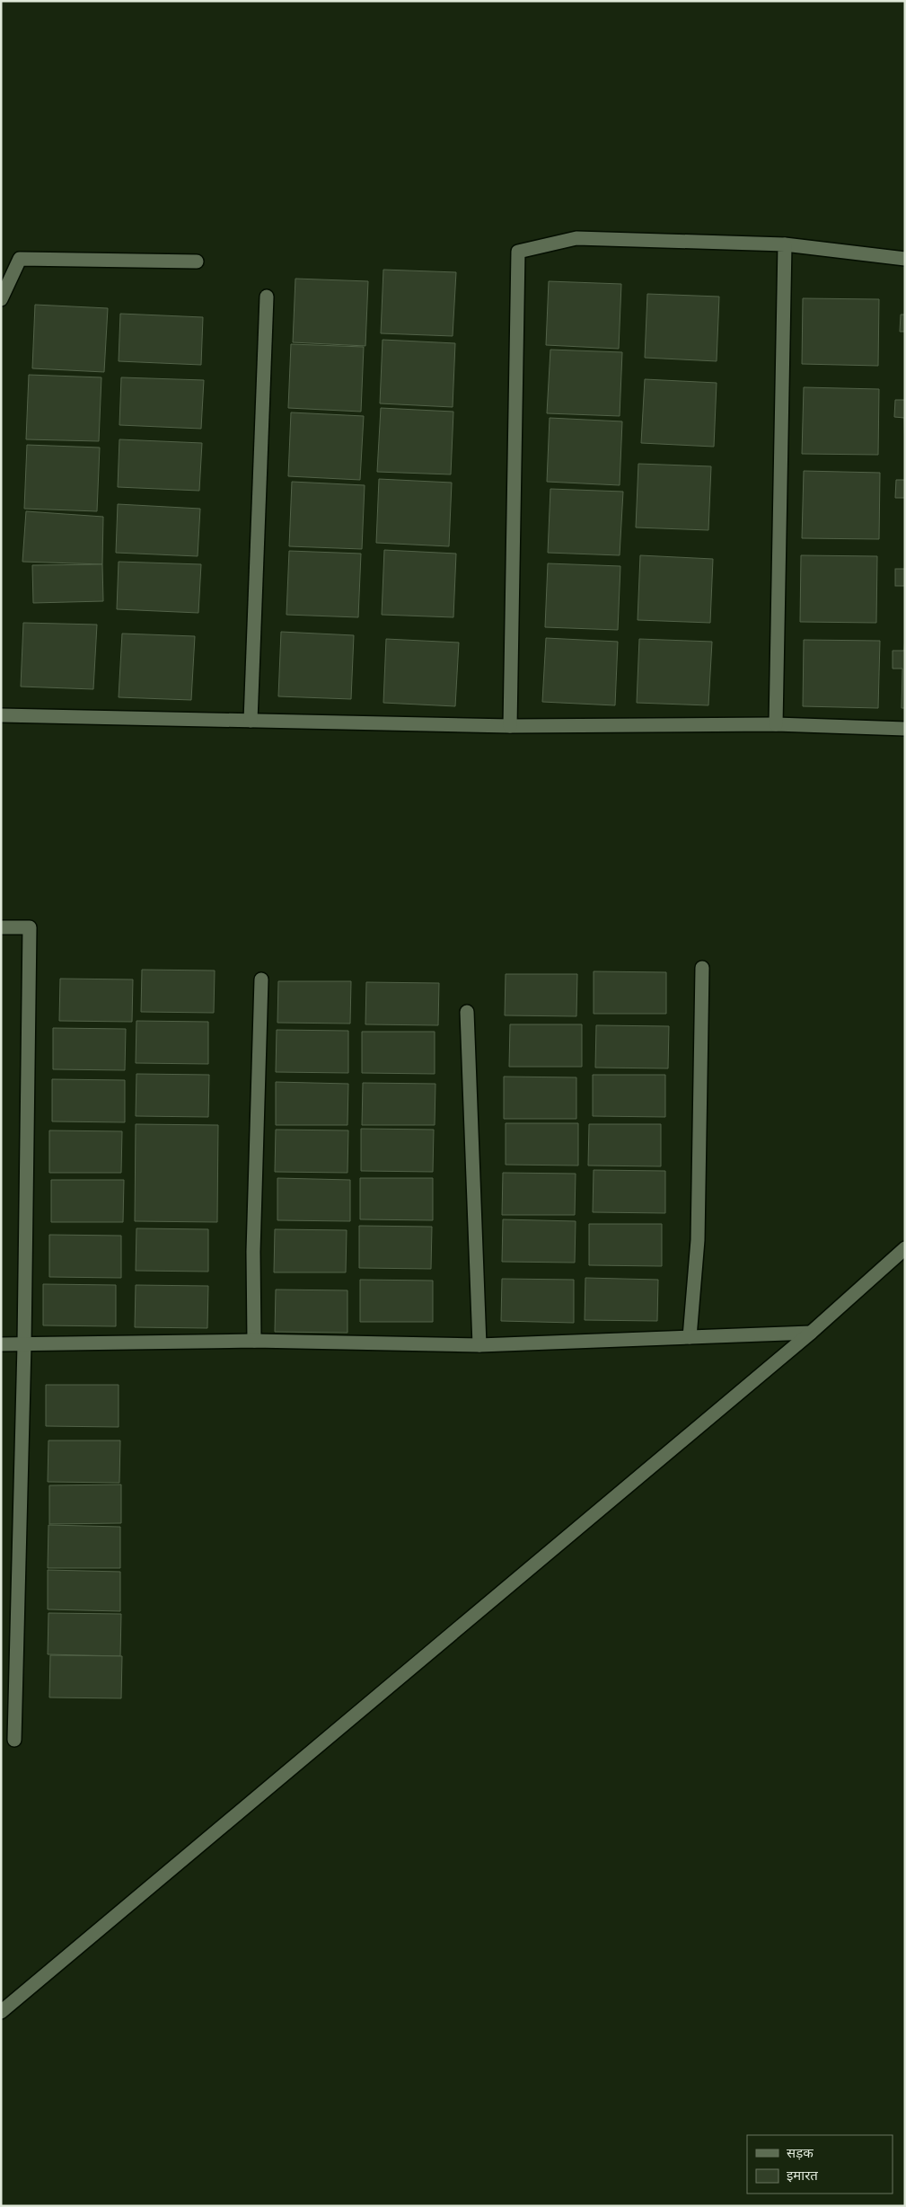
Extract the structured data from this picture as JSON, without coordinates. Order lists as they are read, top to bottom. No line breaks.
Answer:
{"legend":["सड़क","इमारत"]}
